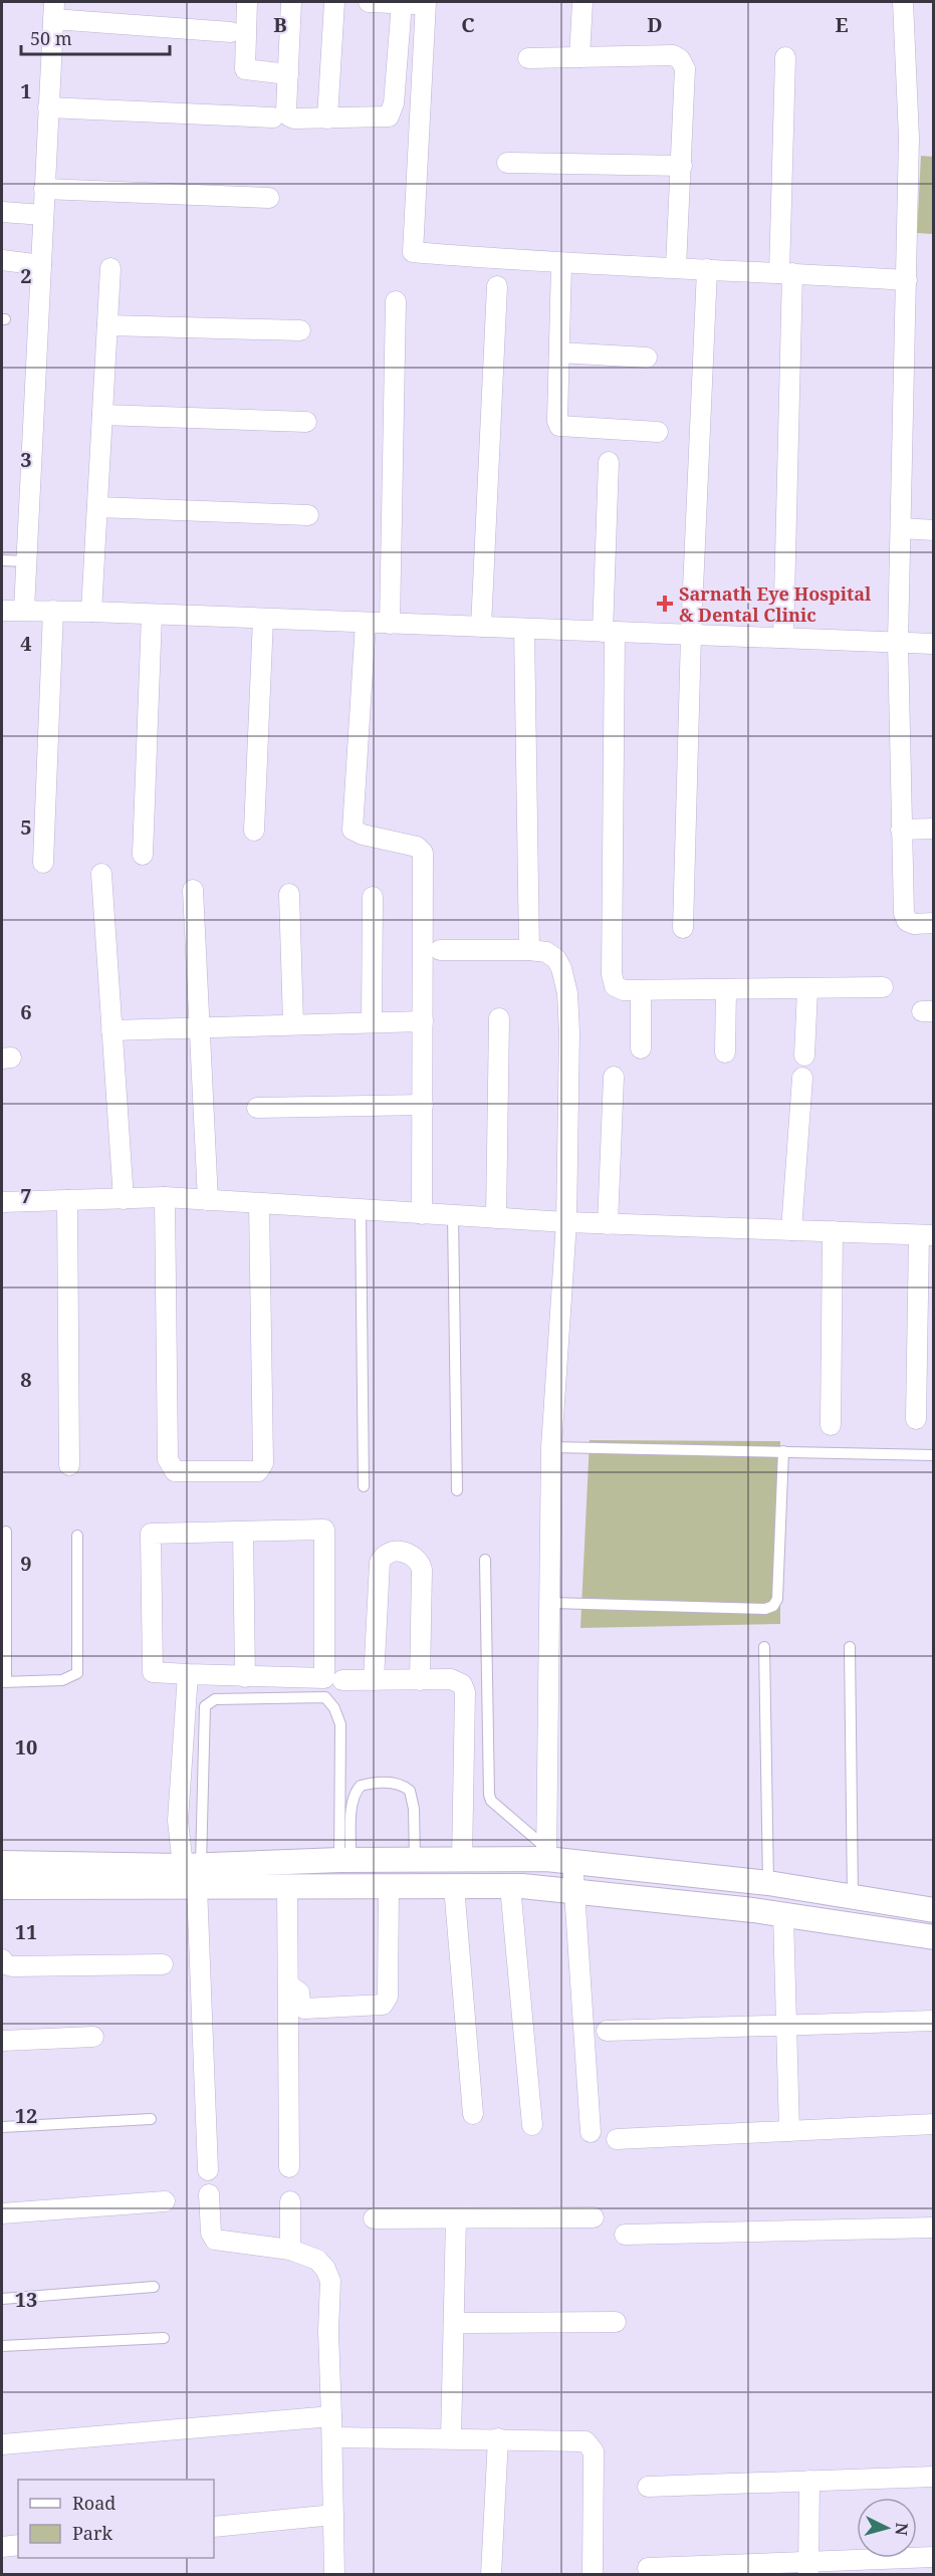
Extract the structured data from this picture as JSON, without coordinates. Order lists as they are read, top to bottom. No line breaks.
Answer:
{"places":{"health":["Sarnath Eye Hospital & Dental Clinic"]},"legend":["Road","Park"],"scale_bar":"50 m","north":"right","grid":{"columns":["B","C","D","E"],"rows":["1","2","3","4","5","6","7","8","9","10","11","12","13"]}}
